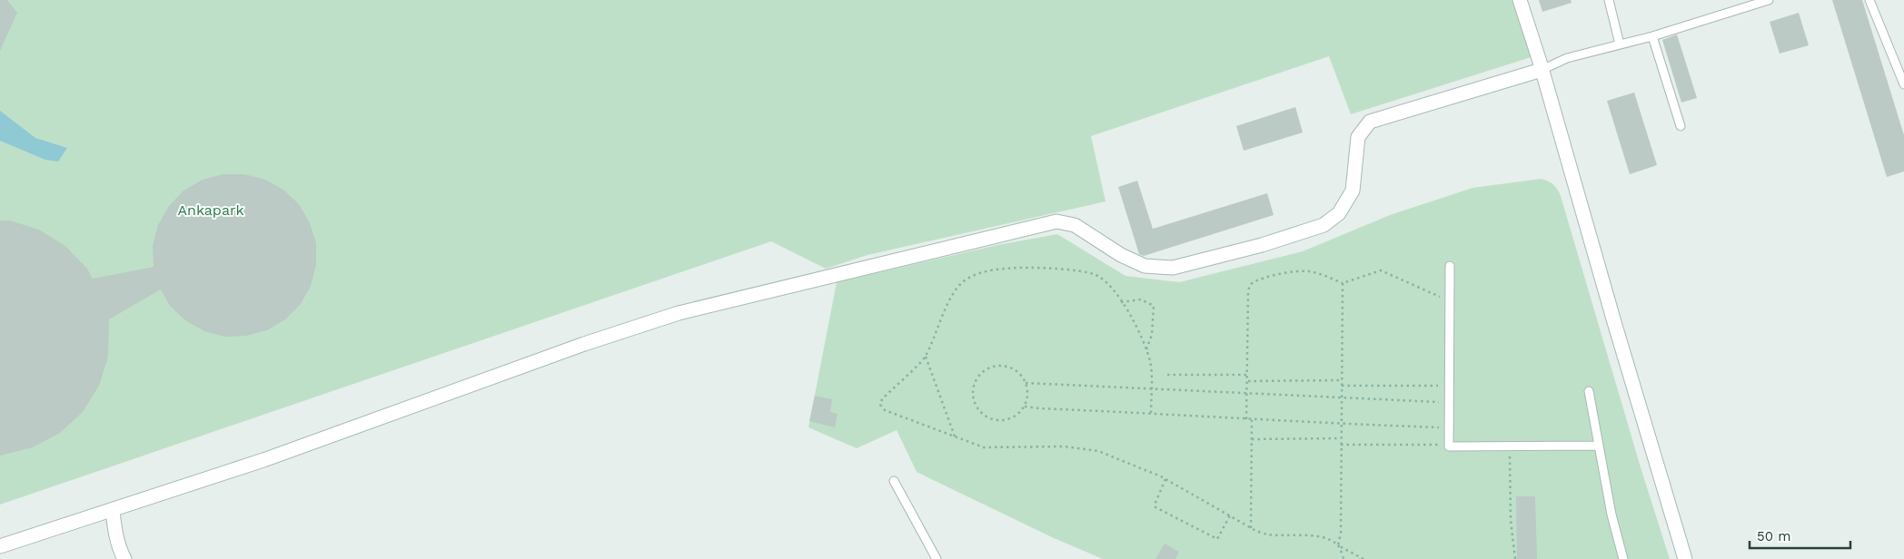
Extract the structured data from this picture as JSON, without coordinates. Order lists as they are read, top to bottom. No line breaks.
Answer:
{"parks":["Ankapark"],"scale_bar":"50 m"}
